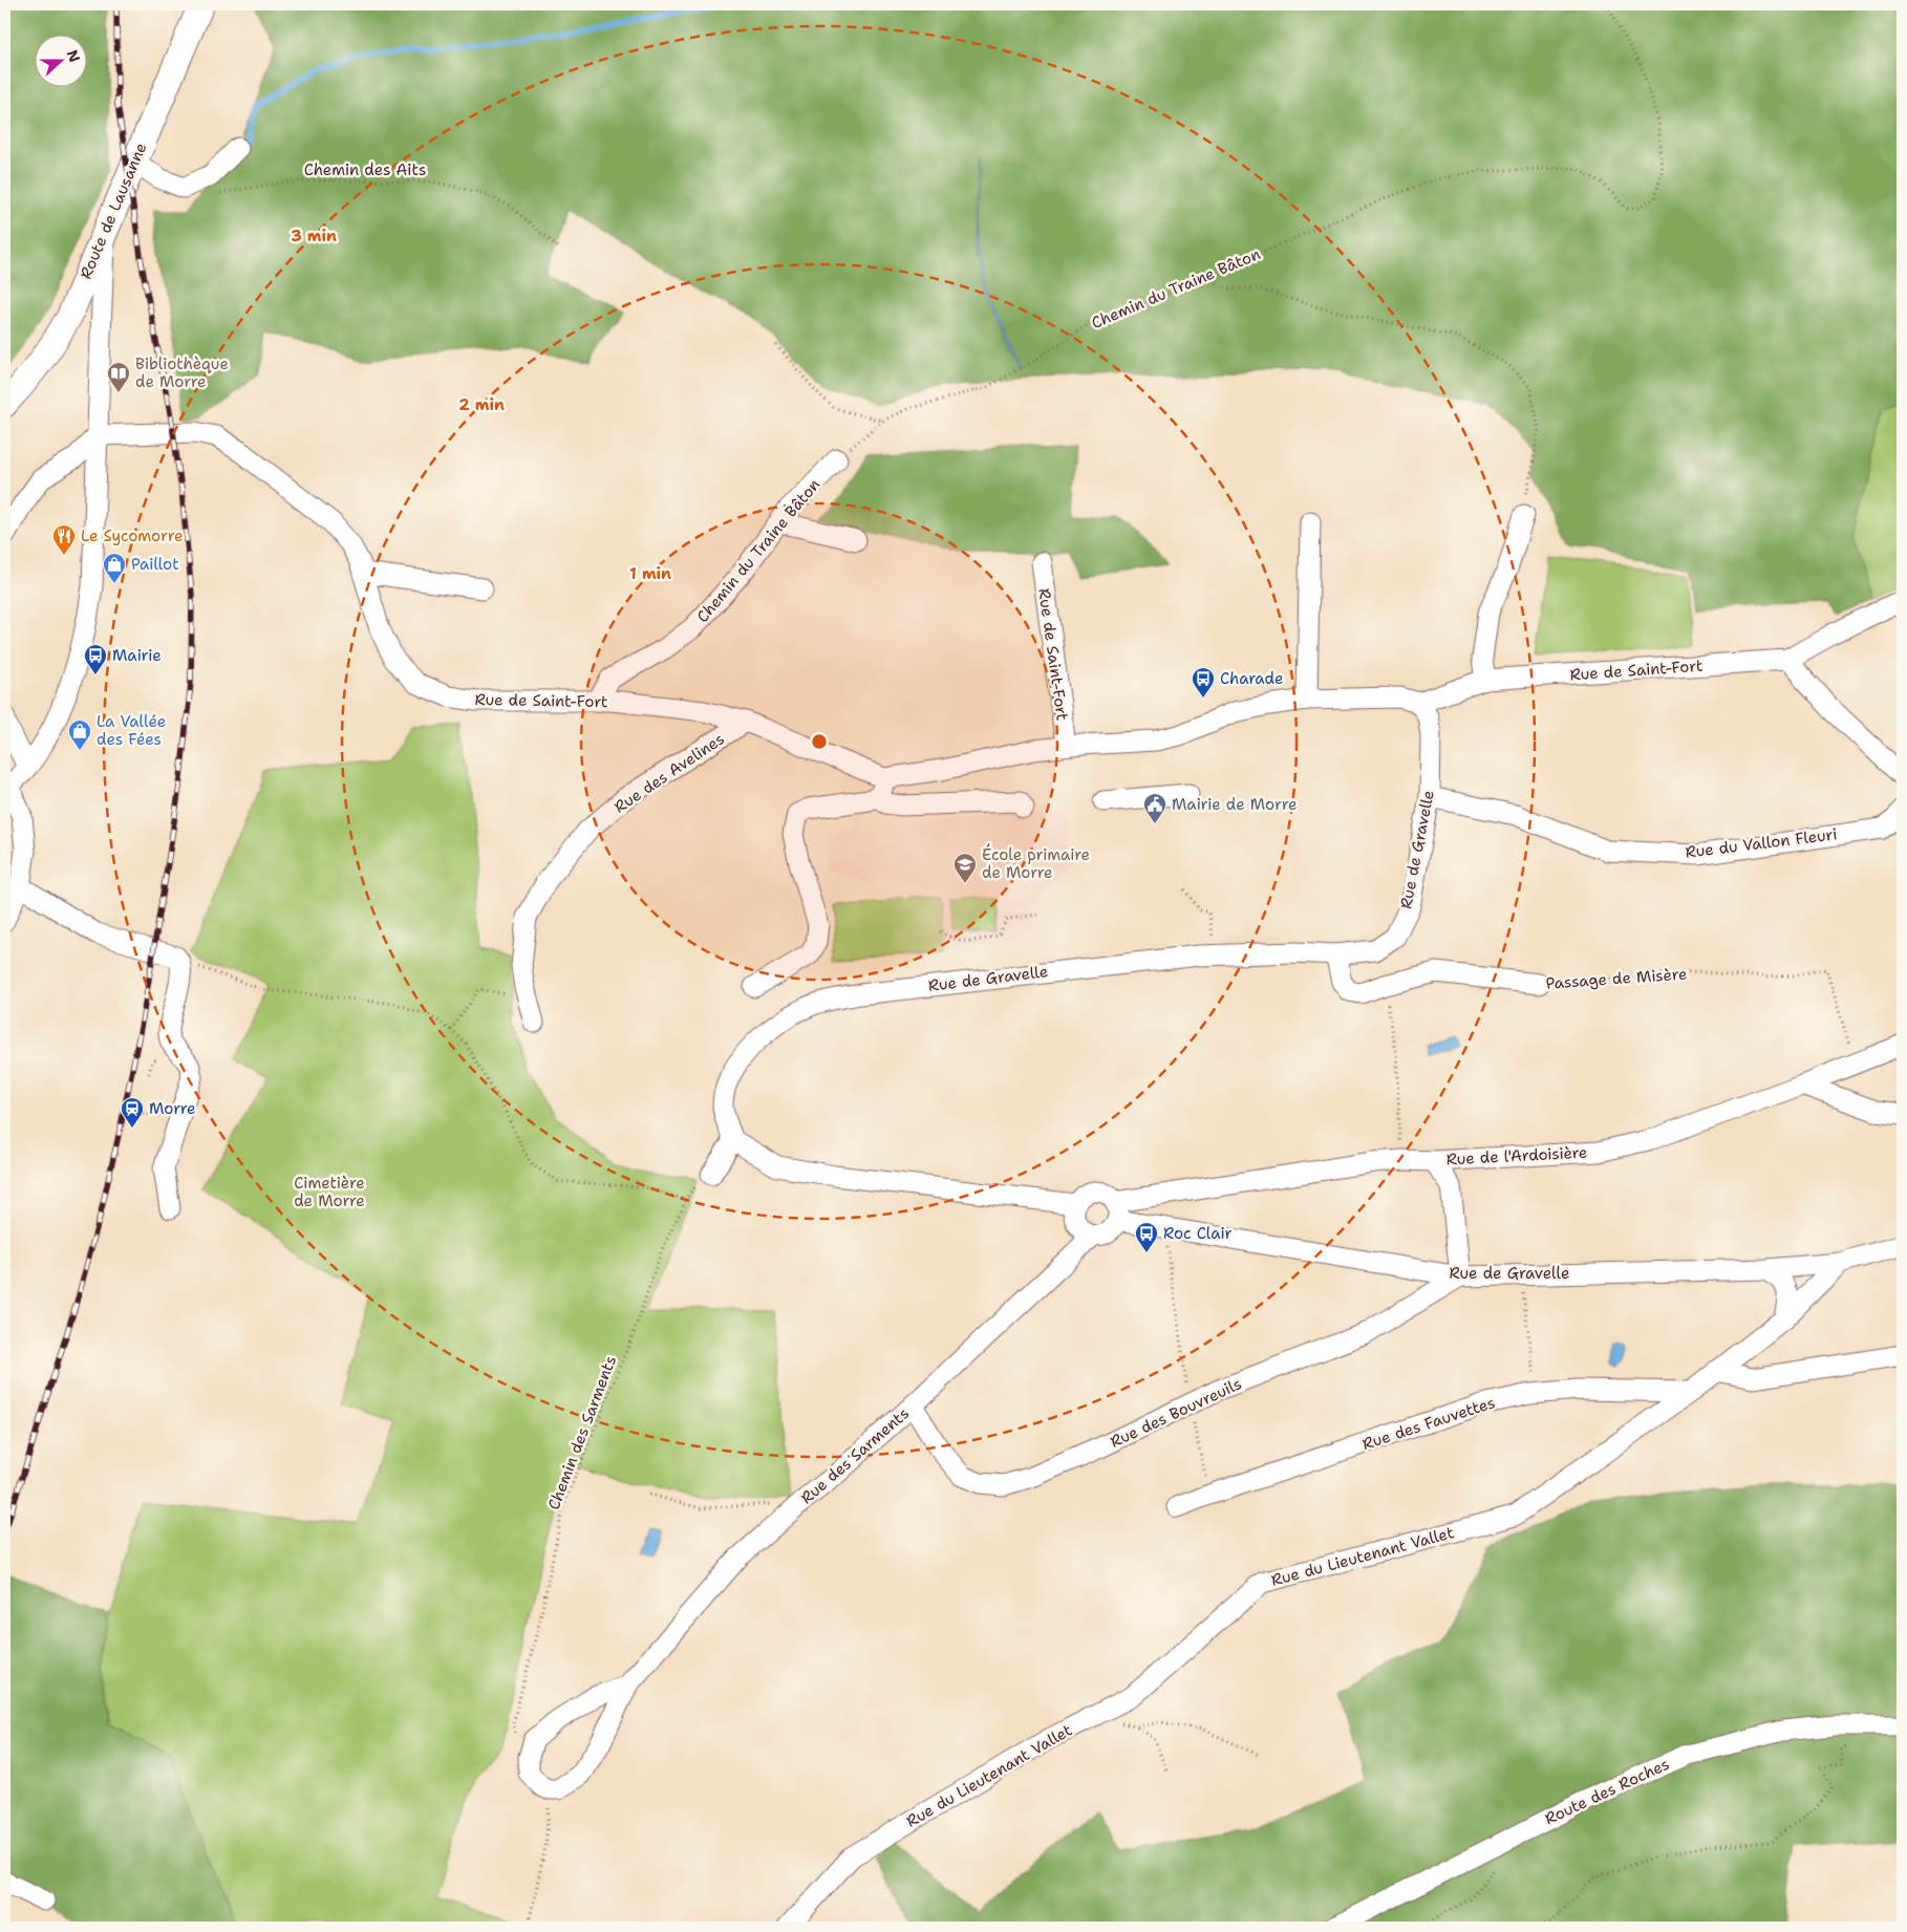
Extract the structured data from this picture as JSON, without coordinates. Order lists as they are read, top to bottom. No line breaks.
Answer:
{"streets":{"main road":["Route de Lausanne"],"street":["Chemin du Traine Bâton","Rue de Saint-Fort","Rue des Avelines","Rue du Vallon Fleuri","Rue de Gravelle","Passage de Misère","Rue de l'Ardoisière","Rue des Bouvreuils","Rue des Fauvettes","Rue des Sarments","Rue du Lieutenant Vallet","Route des Roches"],"path":["Chemin des Aits","Chemin des Sarments"]},"crossings":[["Chemin du Traine Bâton","Rue de Saint-Fort"],["Rue de Saint-Fort","Rue des Avelines"],["Rue de Saint-Fort","Rue de Gravelle"],["Rue du Vallon Fleuri","Rue de Gravelle"],["Rue de Gravelle","Passage de Misère"],["Rue de Gravelle","Rue de l'Ardoisière"],["Rue de Gravelle","Rue des Bouvreuils"],["Rue de Gravelle","Rue des Sarments"],["Rue de Gravelle","Rue du Lieutenant Vallet"],["Passage de Misère","Rue de l'Ardoisière"],["Rue de l'Ardoisière","Rue des Sarments"],["Rue des Bouvreuils","Rue des Sarments"],["Rue des Fauvettes","Rue du Lieutenant Vallet"]],"parks":["Cimetière de Morre"],"places":{"library":["Bibliothèque de Morre"],"restaurant":["Le Sycomorre"],"shop":["Paillot","La Vallée des Fées"],"bus stop":["Mairie","Charade","Roc Clair"],"public building":["Mairie de Morre"],"school or university":["École primaire de Morre"],"station":["Morre"]},"north":"right","rings":["3 min","2 min","1 min"]}
